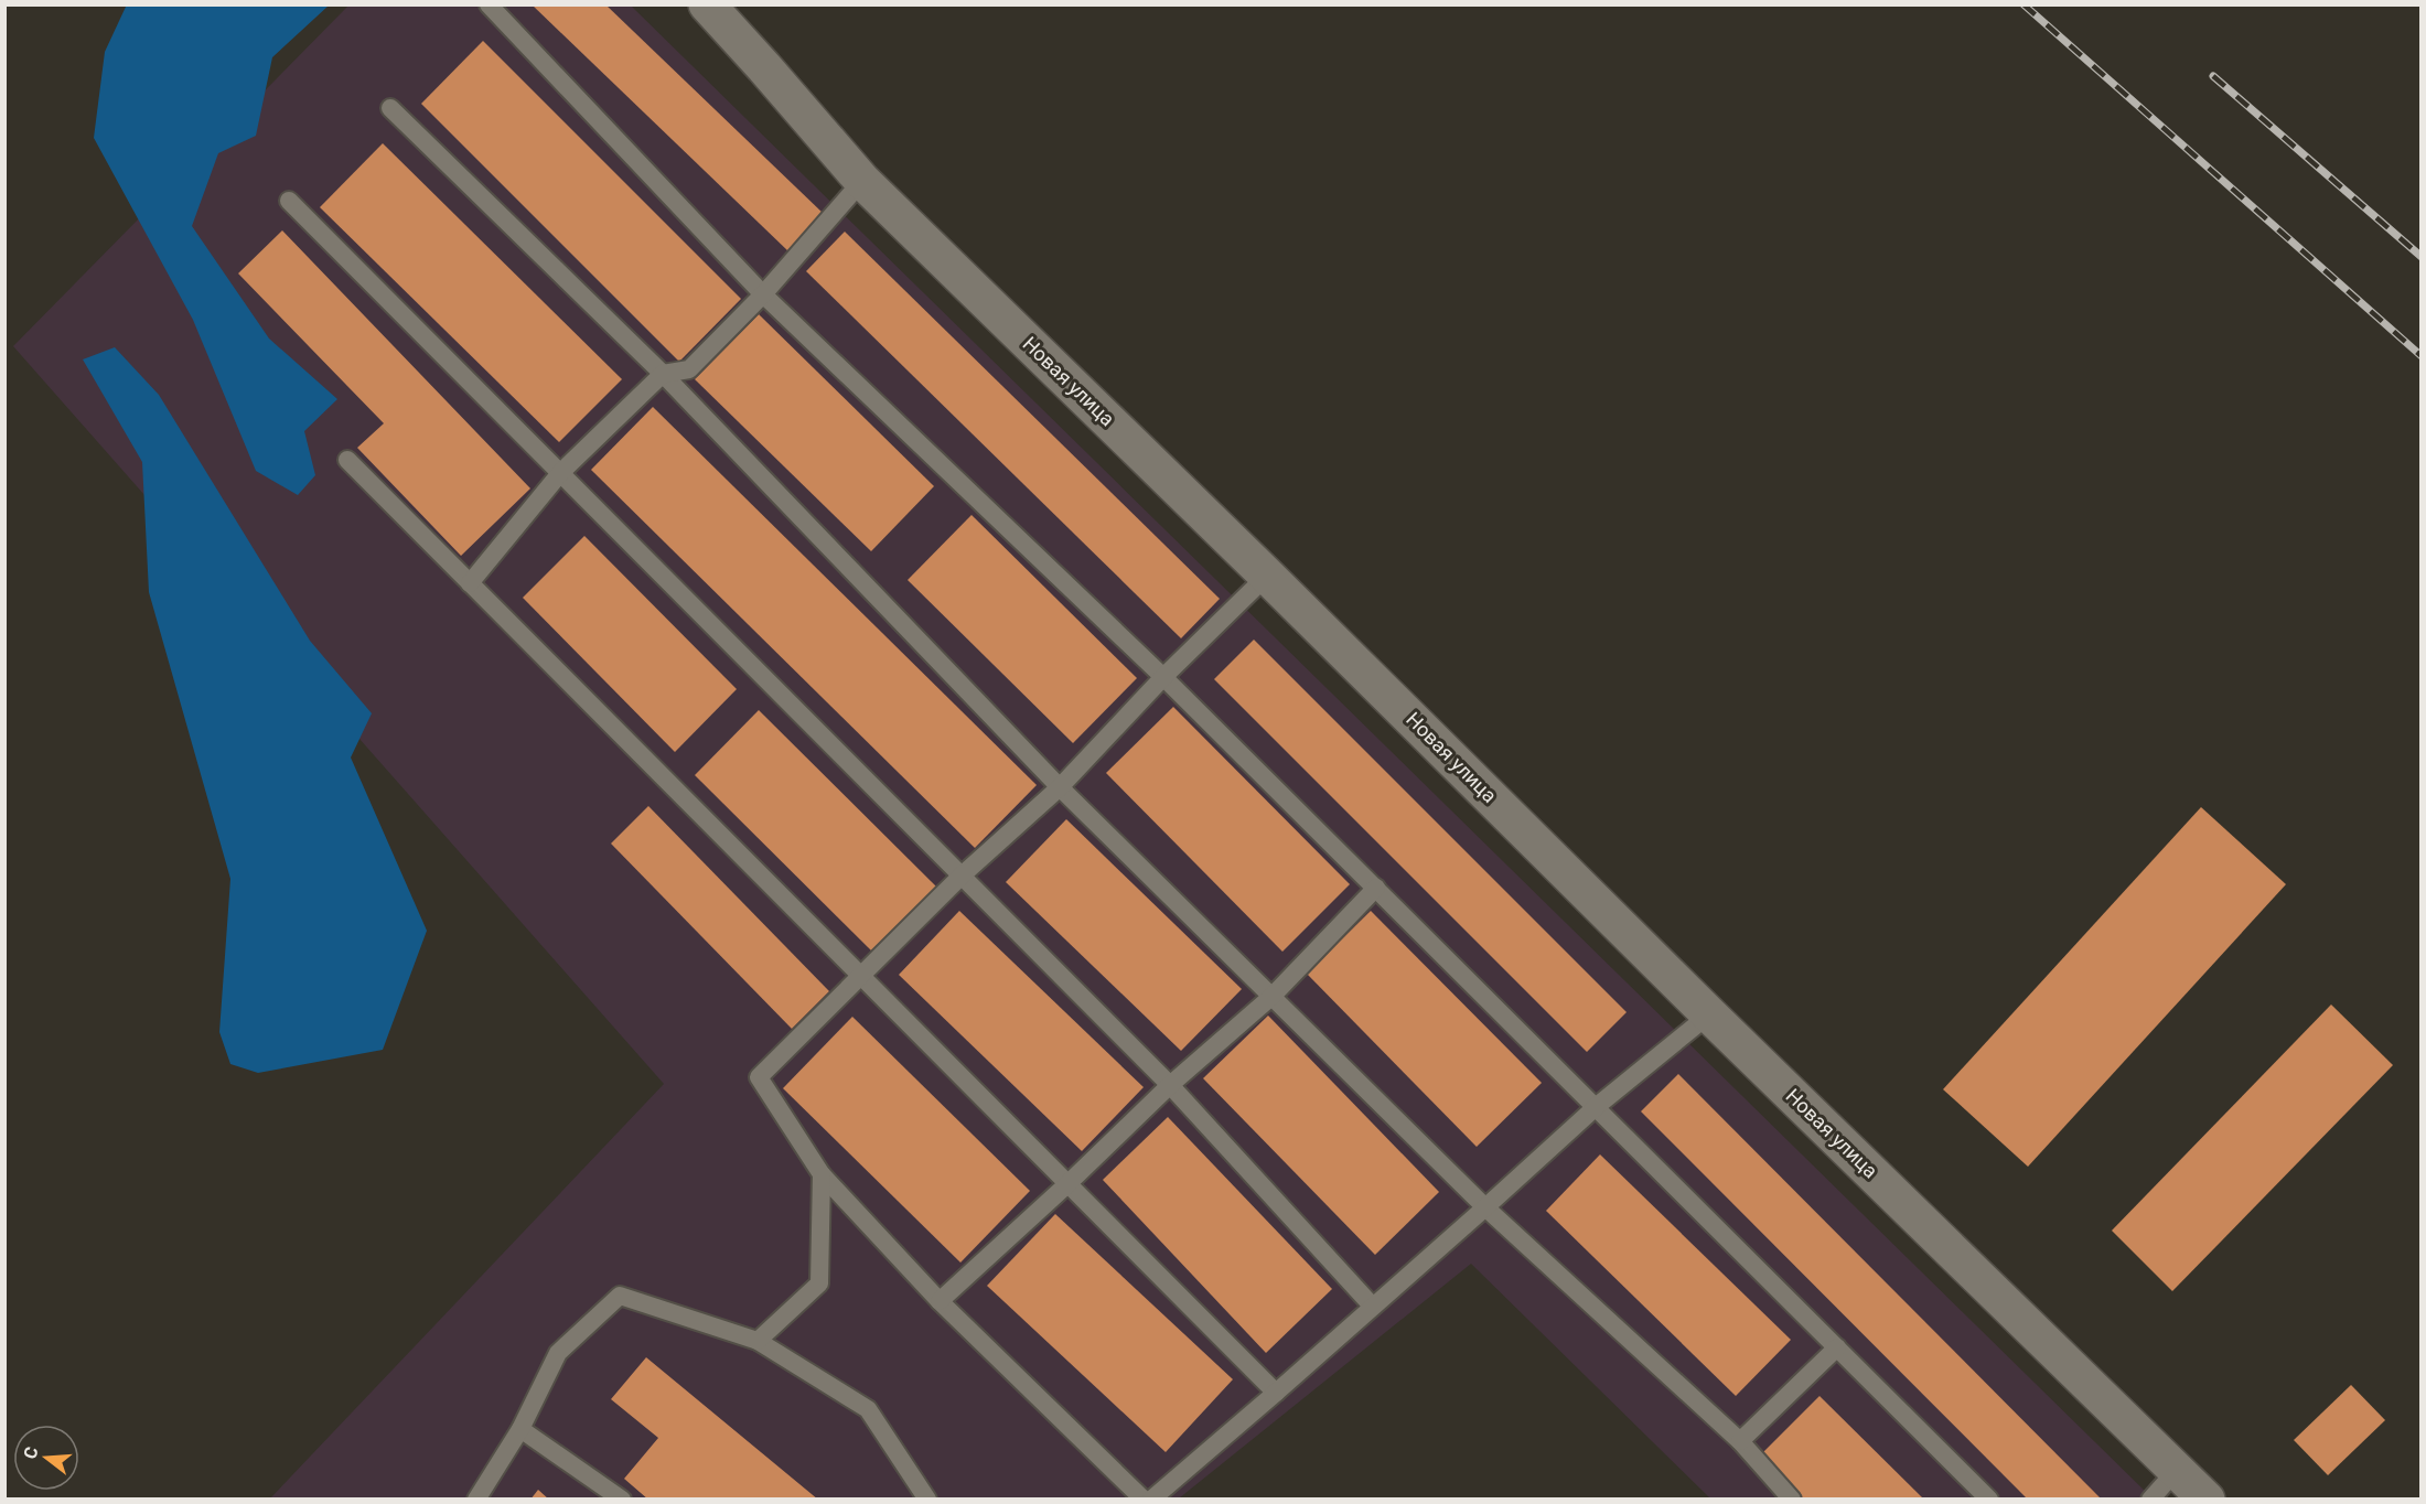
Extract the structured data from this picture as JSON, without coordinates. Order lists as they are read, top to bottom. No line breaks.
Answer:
{"streets":{"street":["Новая улица"]},"north":"left"}
